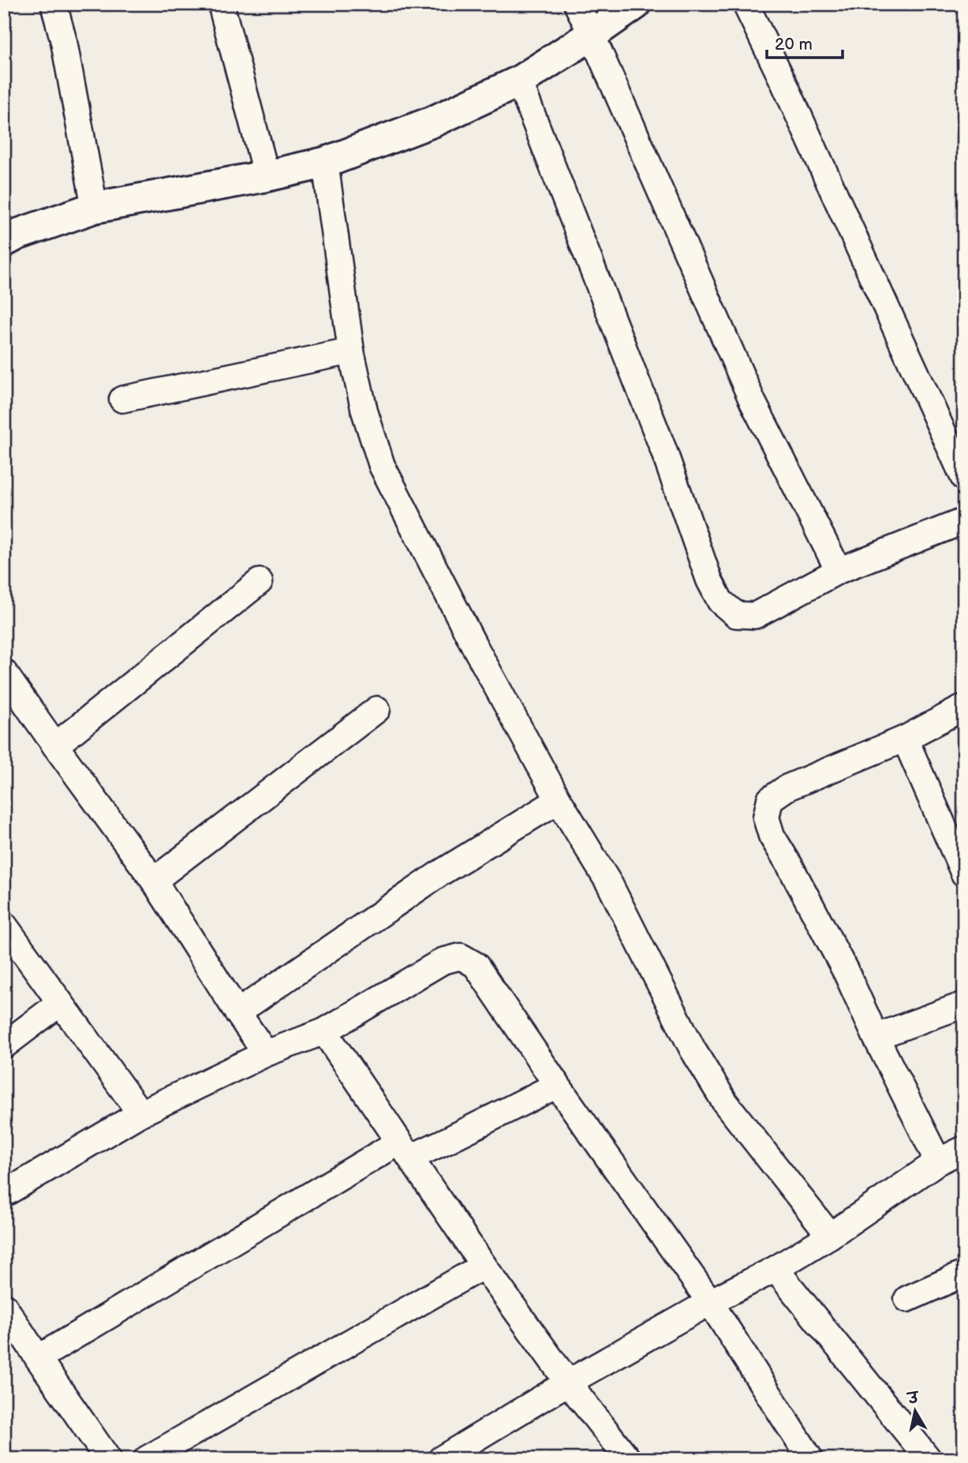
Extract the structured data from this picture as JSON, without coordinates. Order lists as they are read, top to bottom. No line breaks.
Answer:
{"scale_bar":"20 m","north":"top"}
